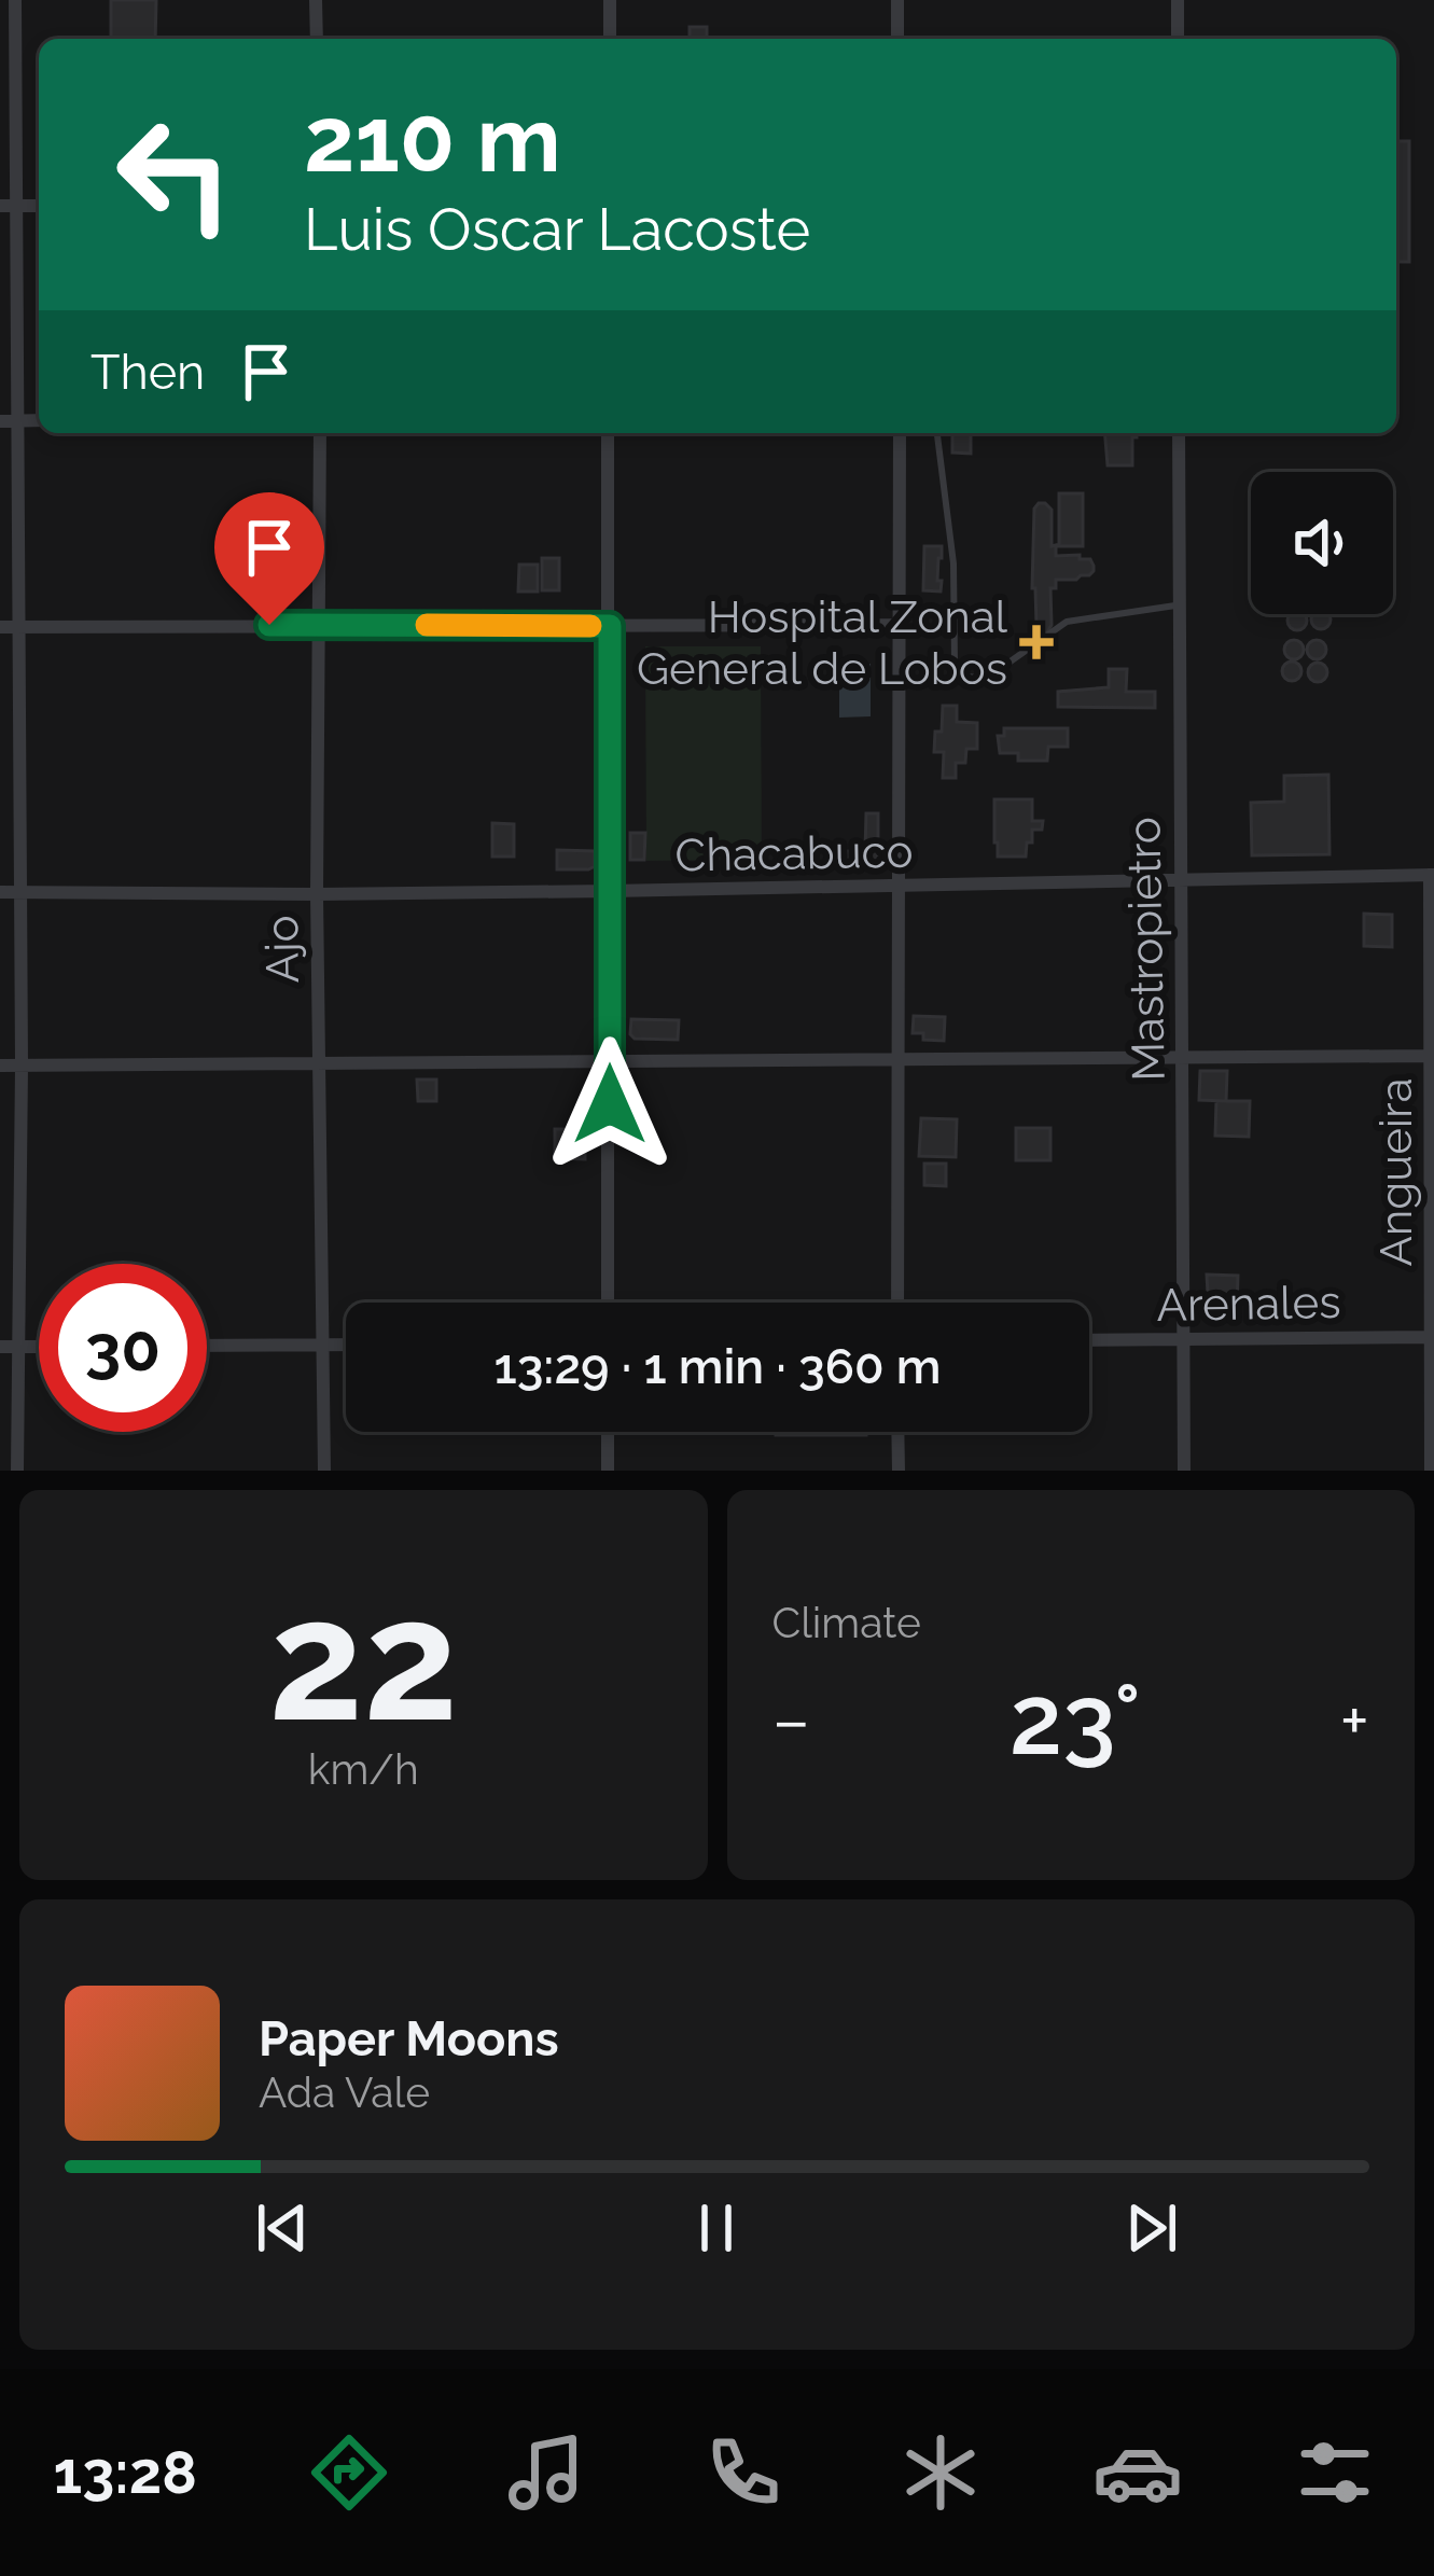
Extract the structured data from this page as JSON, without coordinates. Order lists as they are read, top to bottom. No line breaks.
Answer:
{"streets":{"street":["Chacabuco","Ajo","Mastropietro","Angueira","Arenales"]},"crossings":[["Chacabuco","Ajo"],["Chacabuco","Mastropietro"],["Chacabuco","Angueira"],["Mastropietro","Arenales"],["Angueira","Arenales"]],"places":{"health":["Hospital Zonal General de Lobos"]},"page":{"turn":["210 m","Luis Oscar Lacoste"],"then":"Then","limit":"30","trip":"13:29 · 1 min · 360 m","tile":[["22","km/h"],"Climate"],"heat":["−","23°","+"],"song":["Paper Moons","Ada Vale"],"tabs":"13:28"}}
